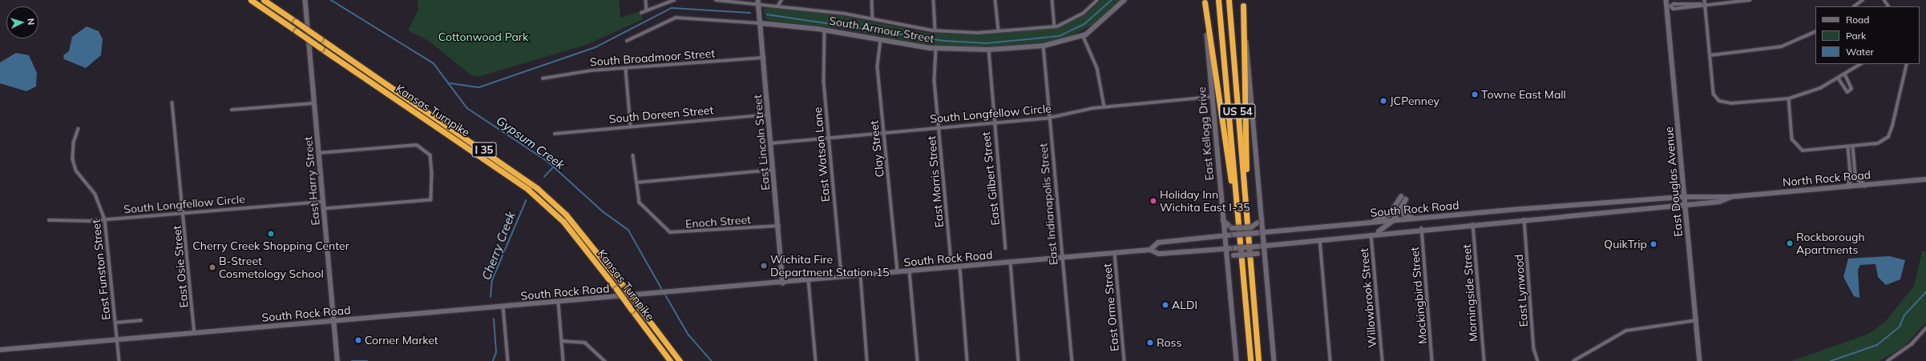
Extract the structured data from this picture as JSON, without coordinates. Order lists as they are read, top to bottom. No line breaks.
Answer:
{"streets":{"highway":["Kansas Turnpike","US 54","I 35"],"main road":["South Armour Street","East Kellogg Drive","East Lincoln Street","North Rock Road","East Harry Street","East Douglas Avenue","South Rock Road"],"street":["South Broadmoor Street","South Longfellow Circle","South Doreen Street","Clay Street","East Watson Lane","East Gilbert Street","East Morris Street","East Indianapolis Street","Enoch Street","East Osie Street","East Funston Street","East Lynwood","Morningside Street","Mockingbird Street","Willowbrook Street","East Orme Street"]},"crossings":[["South Armour Street","East Lincoln Street"],["South Armour Street","Clay Street"],["South Armour Street","East Watson Lane"],["South Armour Street","East Gilbert Street"],["South Armour Street","East Morris Street"],["South Armour Street","East Indianapolis Street"],["South Broadmoor Street","East Lincoln Street"],["South Longfellow Circle","East Kellogg Drive"],["South Longfellow Circle","East Lincoln Street"],["South Longfellow Circle","Clay Street"],["South Longfellow Circle","East Watson Lane"],["South Longfellow Circle","East Gilbert Street"],["South Longfellow Circle","East Harry Street"],["South Longfellow Circle","East Morris Street"],["South Longfellow Circle","East Indianapolis Street"],["South Longfellow Circle","East Osie Street"],["South Longfellow Circle","East Funston Street"],["South Doreen Street","East Lincoln Street"],["East Kellogg Drive","South Rock Road"],["East Lincoln Street","South Rock Road"],["East Lincoln Street","Enoch Street"],["Clay Street","South Rock Road"],["East Watson Lane","South Rock Road"],["North Rock Road","East Douglas Avenue"],["North Rock Road","South Rock Road"],["East Harry Street","South Rock Road"],["East Douglas Avenue","South Rock Road"],["East Indianapolis Street","South Rock Road"],["South Rock Road","East Osie Street"],["South Rock Road","East Funston Street"],["South Rock Road","East Lynwood"],["South Rock Road","Morningside Street"],["South Rock Road","Mockingbird Street"],["South Rock Road","Willowbrook Street"],["South Rock Road","East Orme Street"]],"water":["Gypsum Creek","Cherry Creek"],"parks":["Cottonwood Park"],"places":["Towne East Mall","JCPenney","Holiday Inn Wichita East I-35","Cherry Creek Shopping Center","Rockborough Apartments","QuikTrip","Wichita Fire Department Station 15","B-Street Cosmetology School","ALDI","Corner Market","Ross"],"legend":["Road","Park","Water"],"north":"right"}
